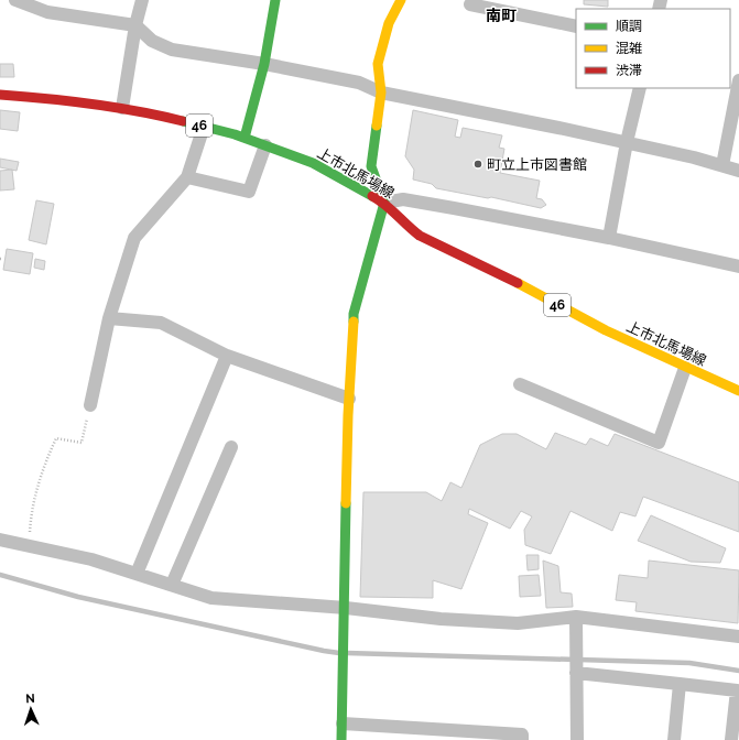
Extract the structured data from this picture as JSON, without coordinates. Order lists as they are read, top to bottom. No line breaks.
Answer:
{"streets":{"street":["46","上市北馬場線"]},"districts":["南町"],"places":["町立上市図書館"],"legend":["順調","混雑","渋滞"],"north":"top"}
